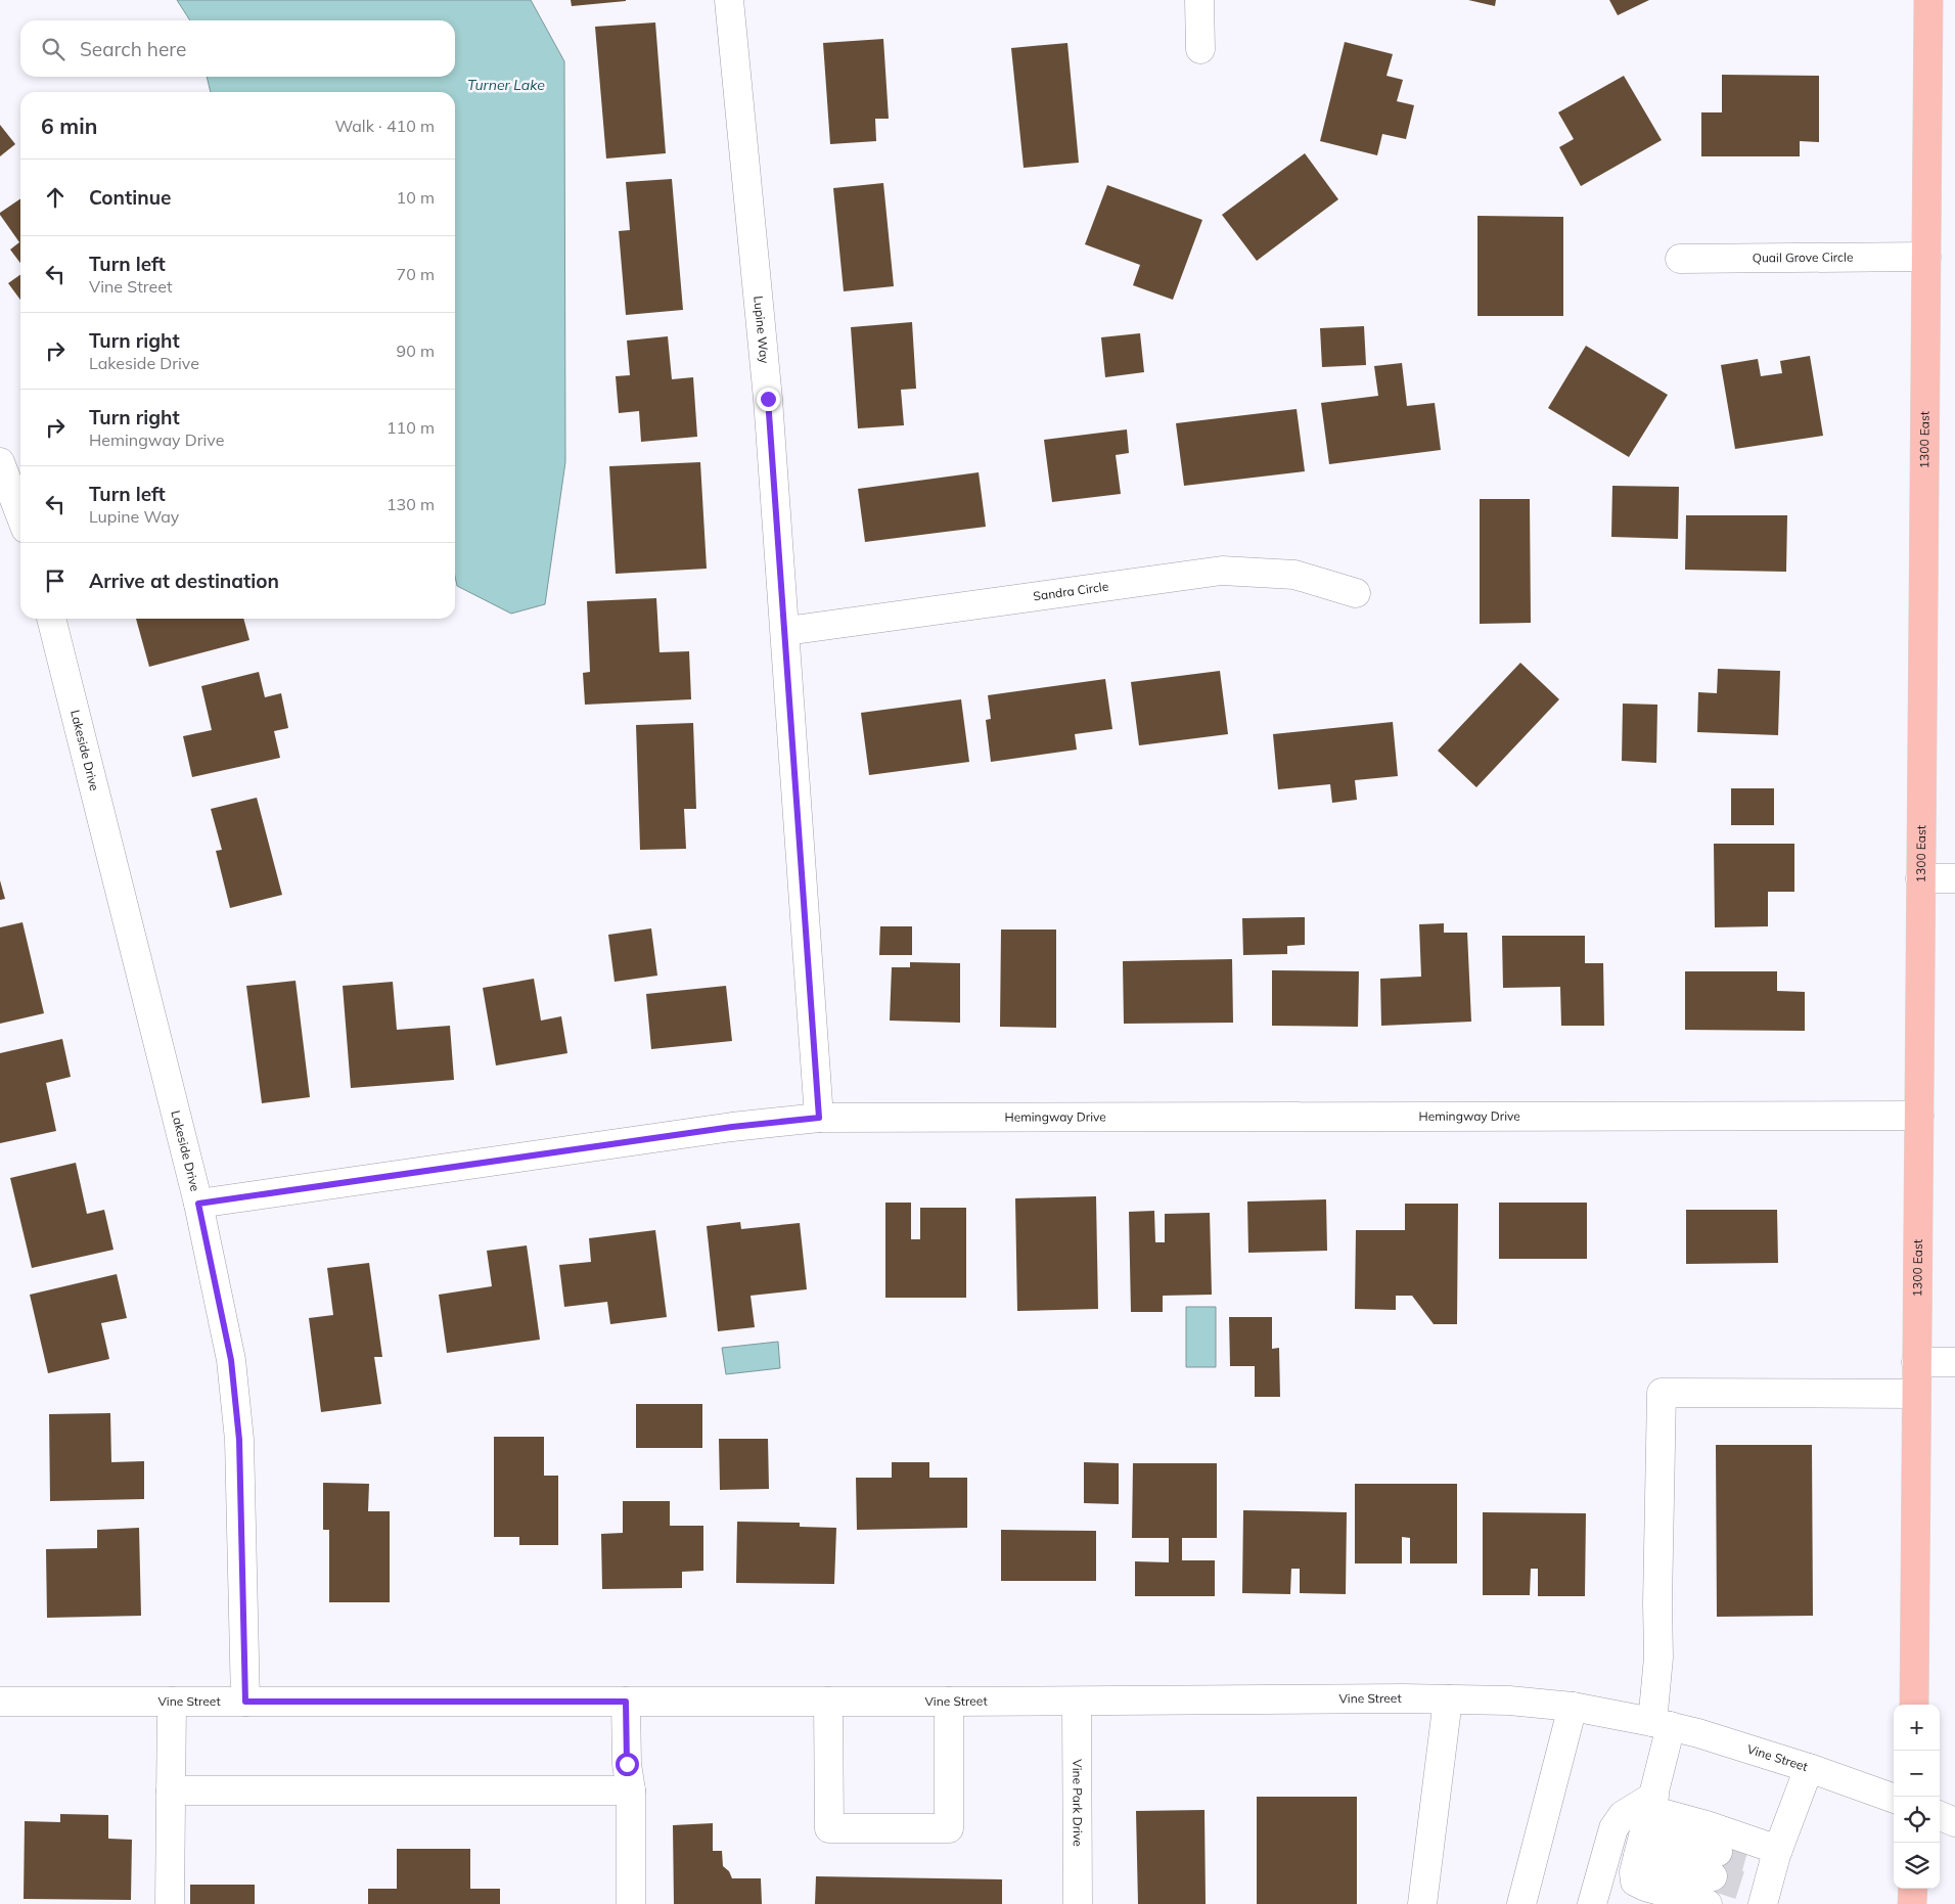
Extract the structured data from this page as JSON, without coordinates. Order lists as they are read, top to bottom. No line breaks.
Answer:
{"streets":{"main road":["1300 East"],"street":["Quail Grove Circle","Lupine Way","Sandra Circle","Lakeside Drive","Hemingway Drive","Vine Street","Vine Park Drive"]},"crossings":[["Quail Grove Circle","1300 East"],["Lupine Way","Sandra Circle"],["Lupine Way","Hemingway Drive"],["1300 East","Hemingway Drive"],["Lakeside Drive","Hemingway Drive"],["Lakeside Drive","Vine Street"],["Vine Street","Vine Park Drive"]],"water":["Turner Lake"],"page":{"search":"Search here","heading":["6 min","Walk · 410 m"],"list":[["Continue","10 m"],["Turn left","Vine Street","70 m"],["Turn right","Lakeside Drive","90 m"],["Turn right","Hemingway Drive","110 m"],["Turn left","Lupine Way","130 m"],"Arrive at destination"],"map_buttons":["+","−"]}}
